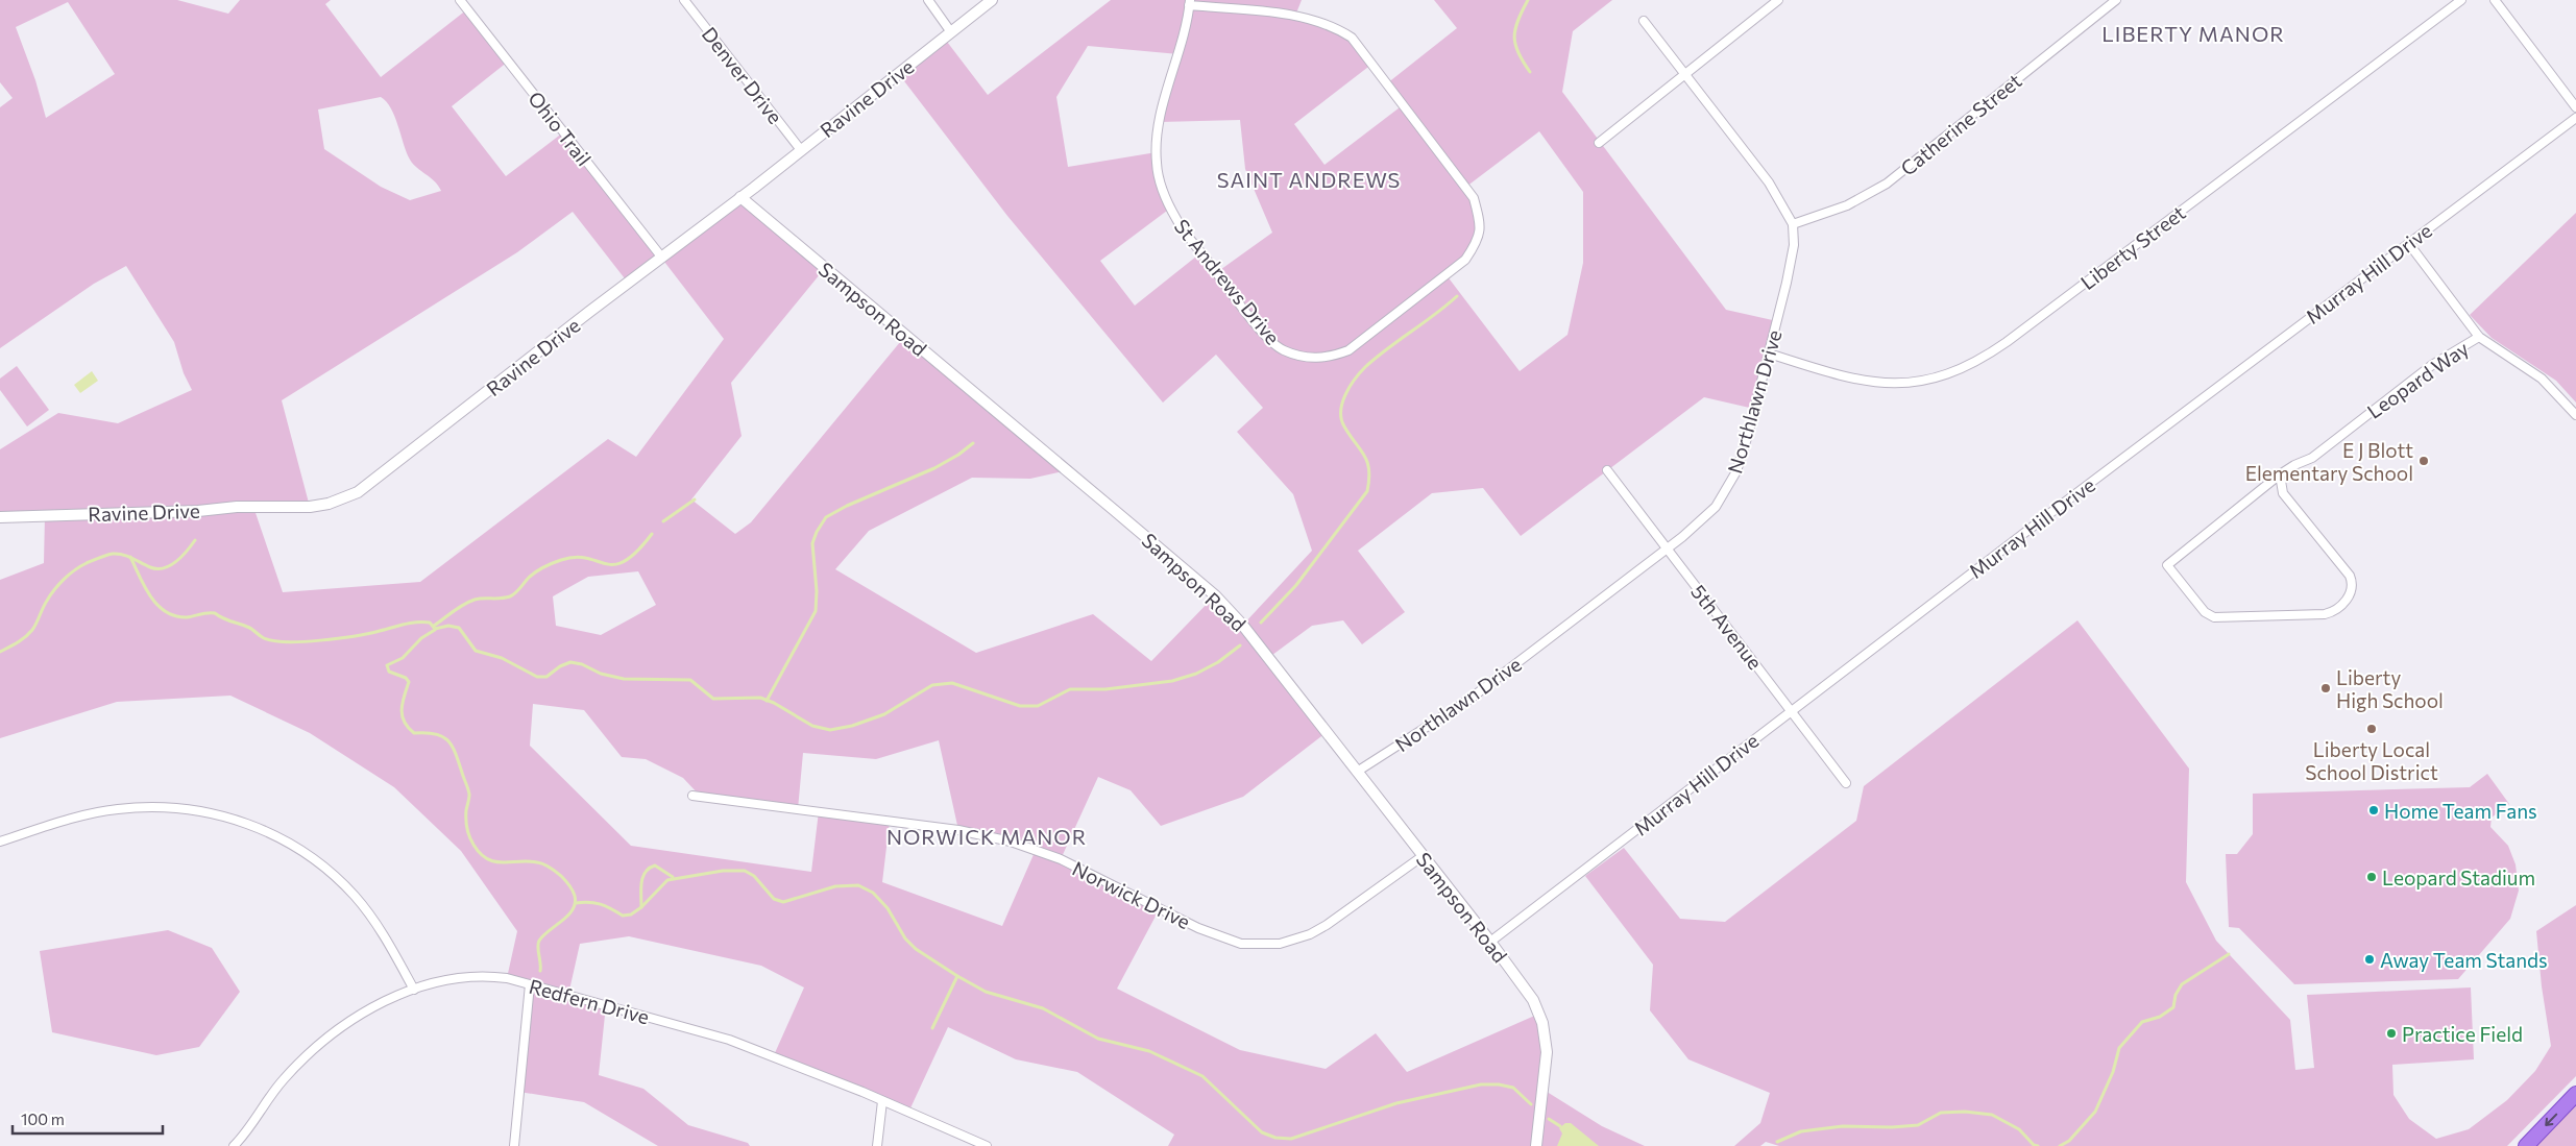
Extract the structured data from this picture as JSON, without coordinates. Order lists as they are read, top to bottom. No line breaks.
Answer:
{"streets":{"street":["Denver Drive","Ravine Drive","Catherine Street","Ohio Trail","Liberty Street","Murray Hill Drive","St Andrews Drive","Sampson Road","Leopard Way","Northlawn Drive","5th Avenue","Norwick Drive","Redfern Drive"]},"crossings":[["Denver Drive","Ravine Drive"],["Ravine Drive","Ohio Trail"],["Ravine Drive","Sampson Road"],["Catherine Street","Northlawn Drive"],["Liberty Street","Northlawn Drive"],["Murray Hill Drive","Sampson Road"],["Murray Hill Drive","5th Avenue"],["Sampson Road","Northlawn Drive"],["Sampson Road","Norwick Drive"],["Northlawn Drive","5th Avenue"]],"districts":["LIBERTY MANOR","SAINT ANDREWS","NORWICK MANOR"],"places":["E J Blott Elementary School","Liberty High School","Liberty Local School District","Home Team Fans","Leopard Stadium","Away Team Stands","Practice Field"],"scale_bar":"100 m"}
